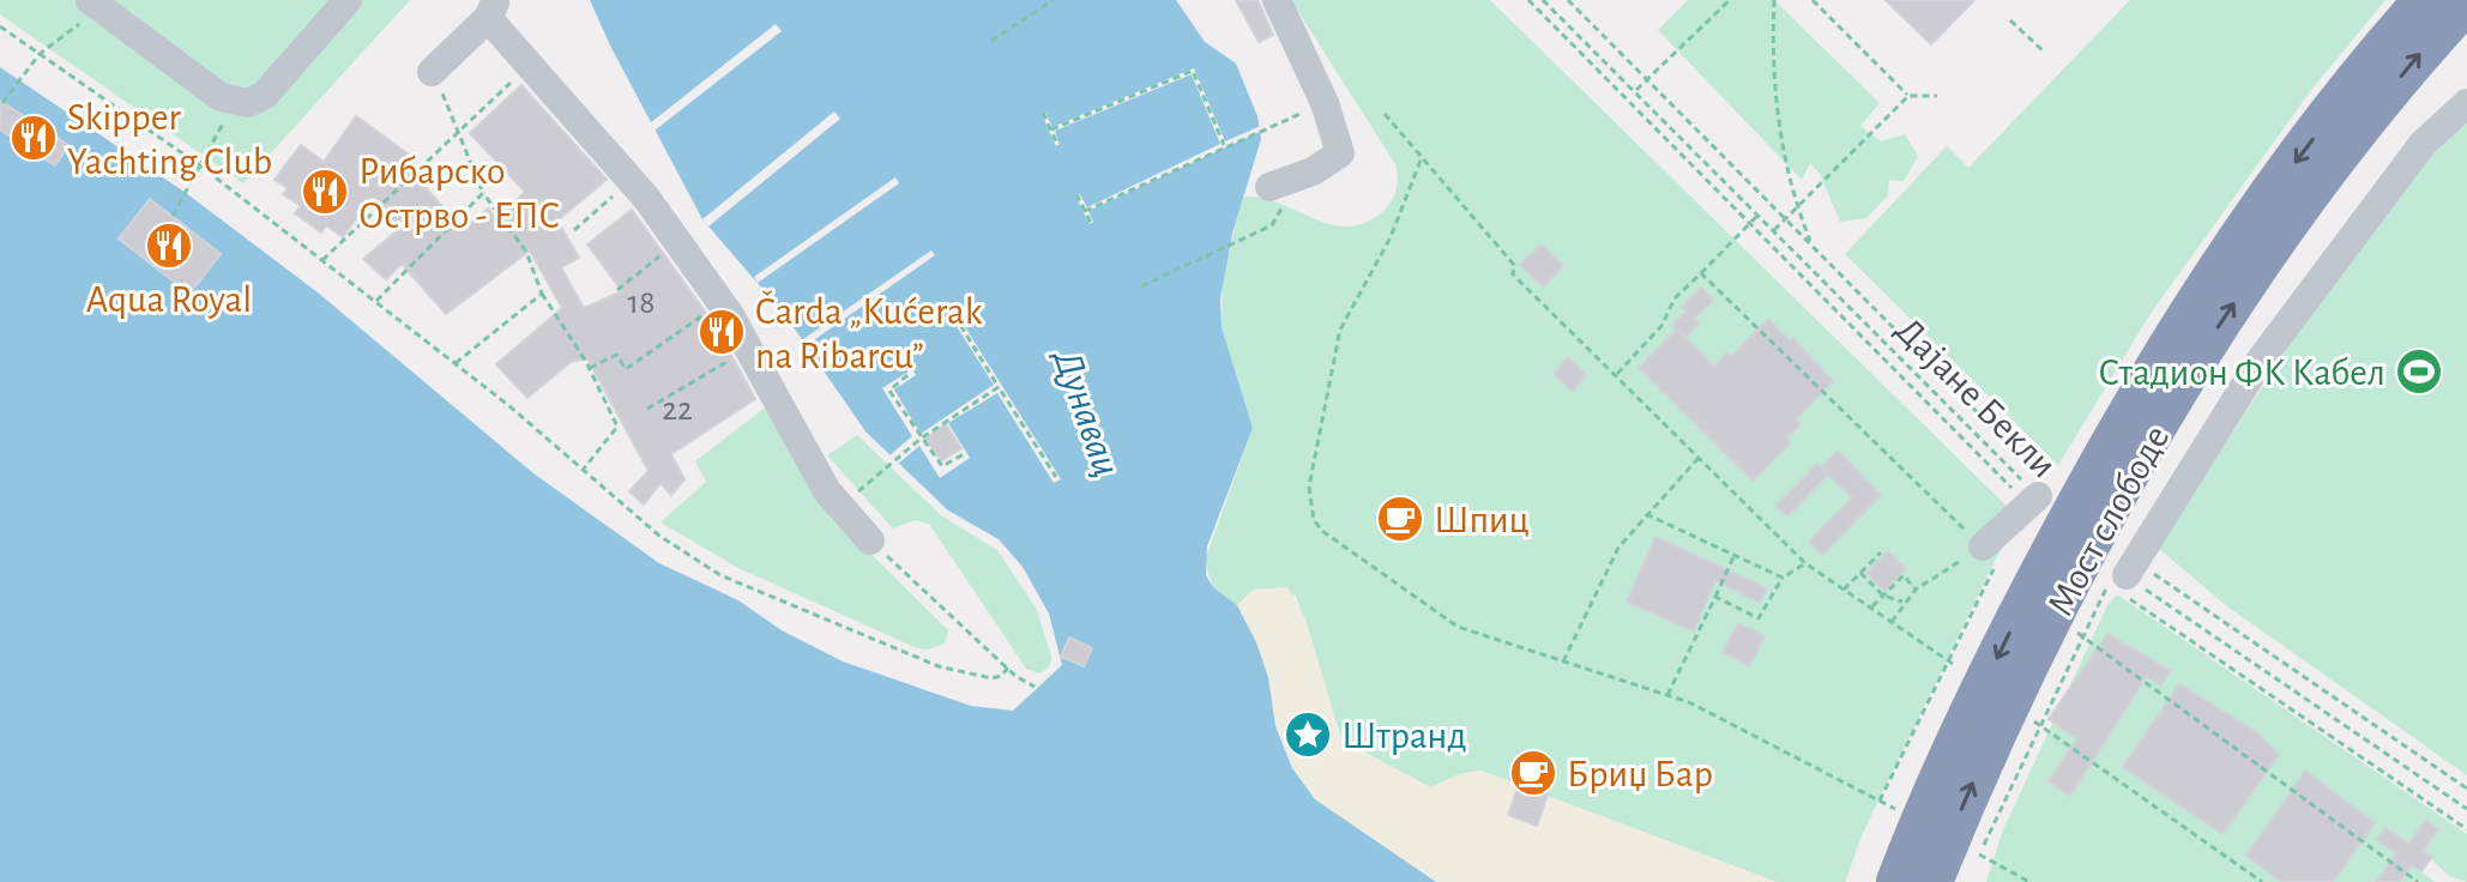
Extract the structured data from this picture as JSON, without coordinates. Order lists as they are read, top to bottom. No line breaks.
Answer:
{"streets":{"highway":["Мост слободе"],"path":["Дајане Бекли"]},"water":["Дунавац"],"places":{"restaurant":["Skipper Yachting Club","Рибарско Острво - ЕПС","Aqua Royal","Čarda „Kućerak na Ribarcu”"],"sports":["Стадион ФК Кабел"],"cafe":["Шпиц","Бриџ Бар"],"place":["Штранд"]},"house_numbers":["18","22"]}
